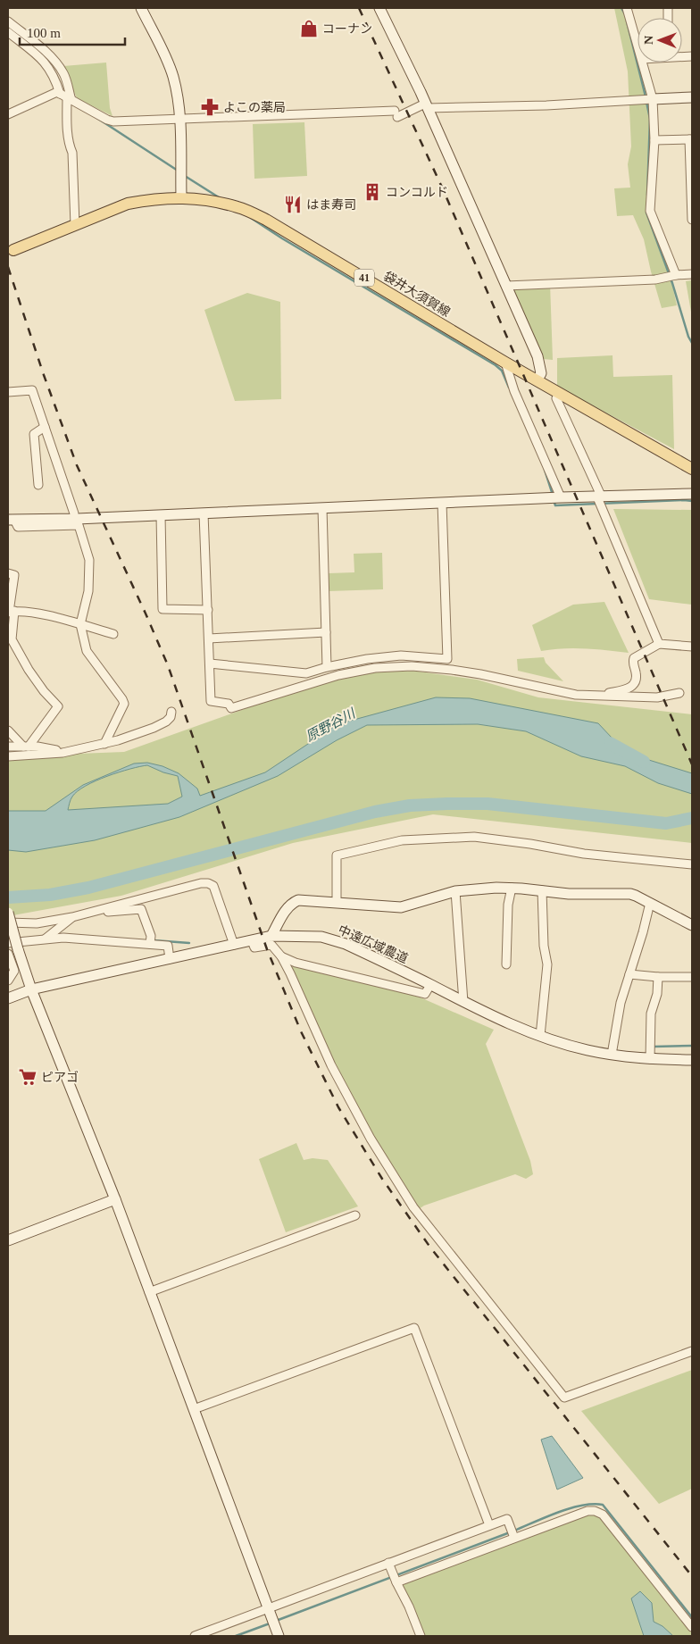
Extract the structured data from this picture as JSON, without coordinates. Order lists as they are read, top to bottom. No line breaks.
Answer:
{"streets":{"main road":["41","袋井大須賀線"],"street":["中遠広域農道"]},"water":["原野谷川"],"places":{"shop":["コーナン"],"pharmacy":["よこの薬局"],"building":["コンコルド"],"restaurant":["はま寿司"],"supermarket":["ピアゴ"]},"scale_bar":"100 m","north":"left"}
